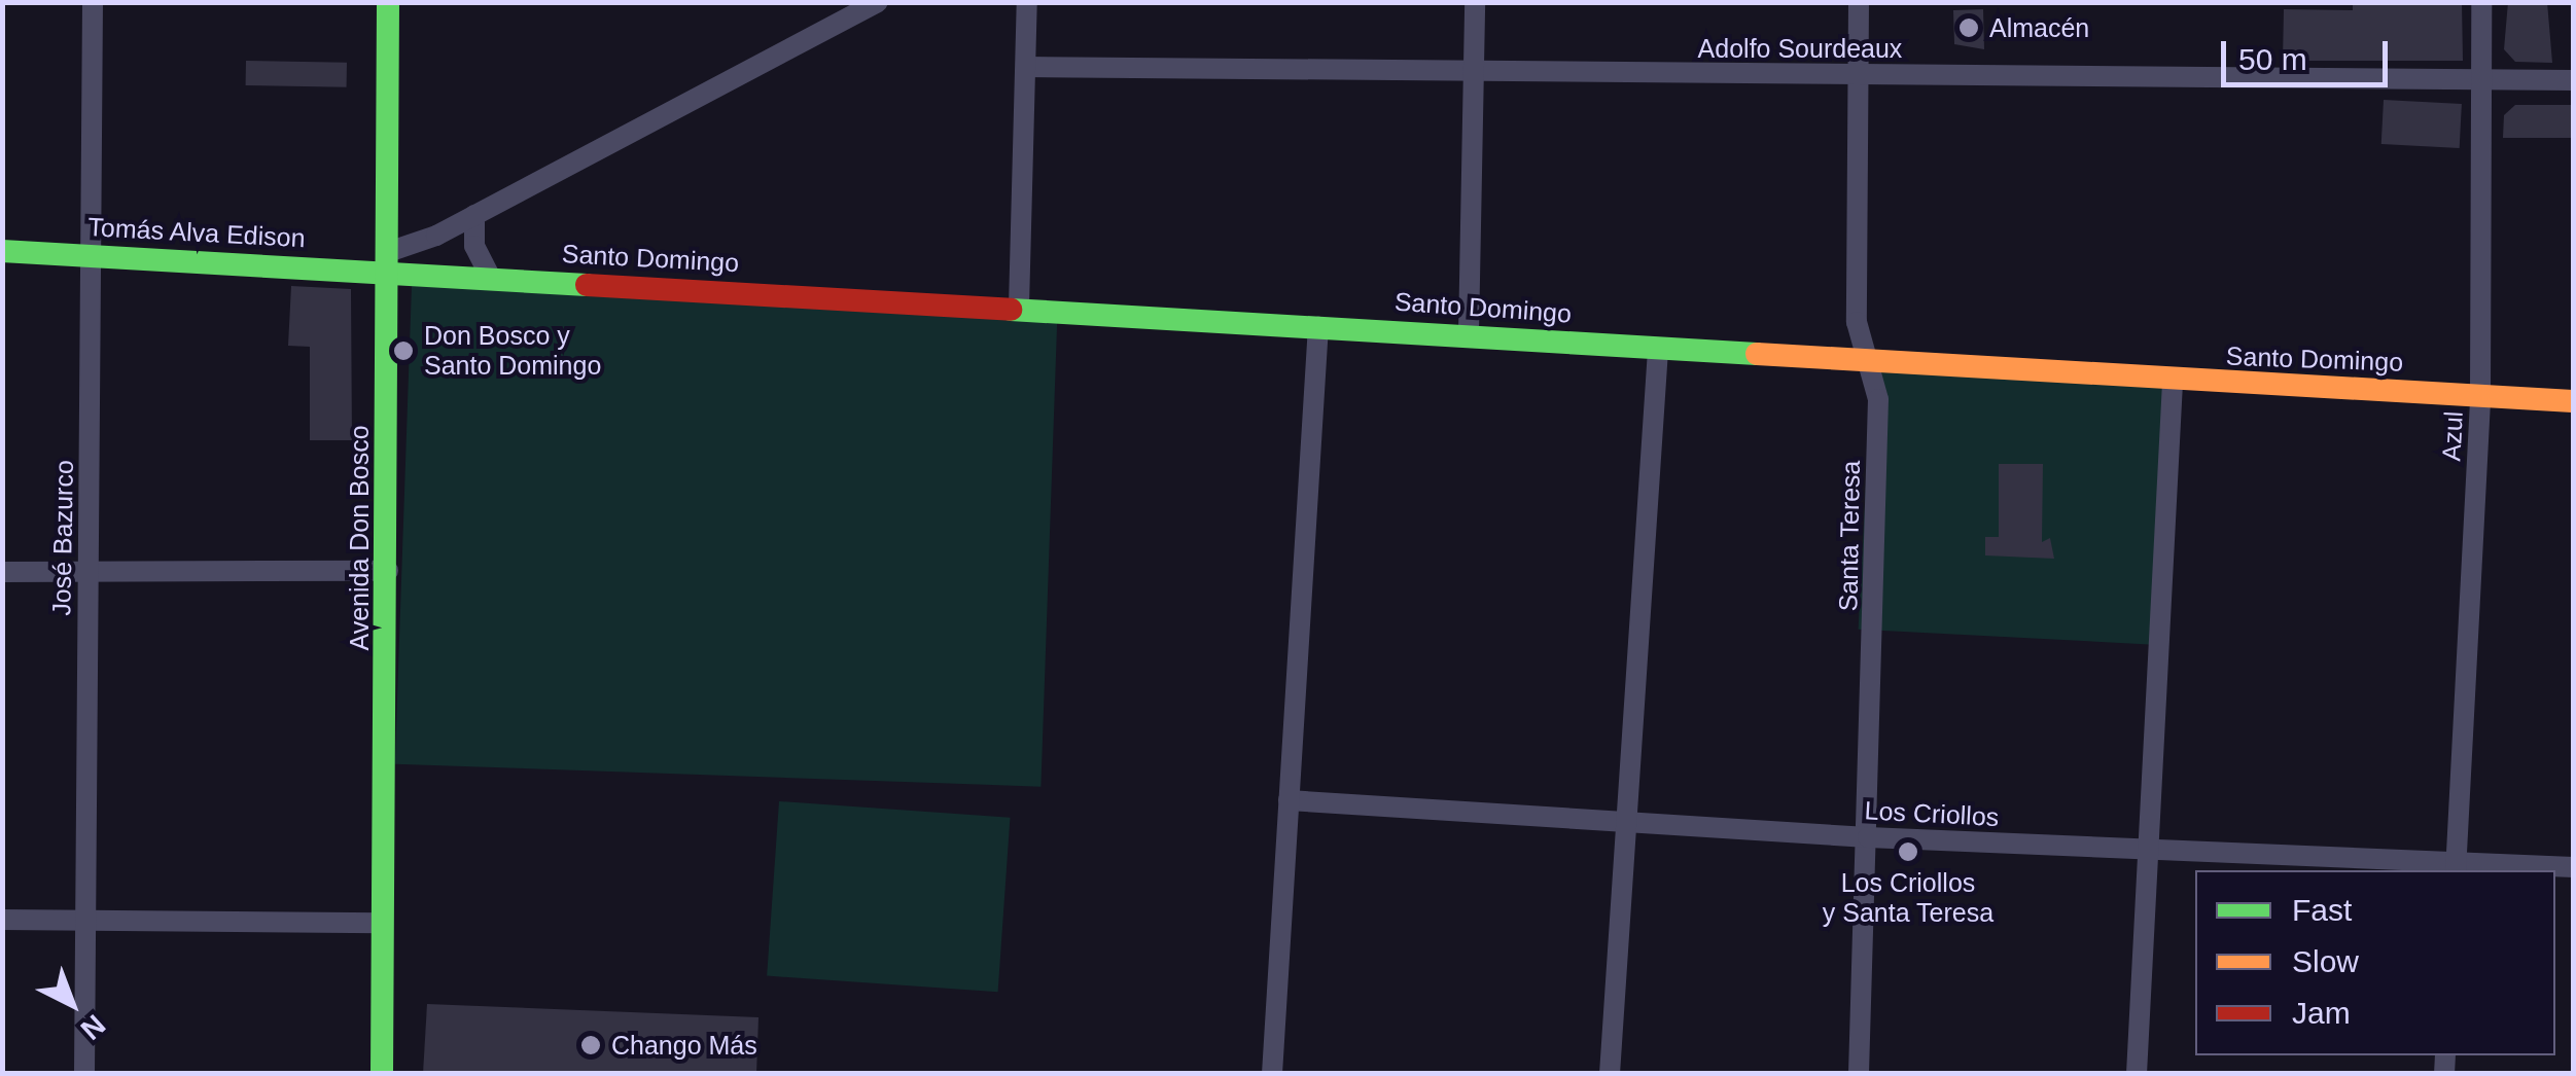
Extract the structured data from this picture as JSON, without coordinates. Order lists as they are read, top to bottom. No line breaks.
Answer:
{"streets":{"street":["Adolfo Sourdeaux","Tomás Alva Edison","Santo Domingo","Azul","Santa Teresa","José Bazurco","Avenida Don Bosco","Los Criollos"]},"crossings":[["Adolfo Sourdeaux","Azul"],["Adolfo Sourdeaux","Santa Teresa"],["Tomás Alva Edison","Santo Domingo"],["Tomás Alva Edison","José Bazurco"],["Tomás Alva Edison","Avenida Don Bosco"],["Santo Domingo","Azul"],["Santo Domingo","Santa Teresa"],["Santo Domingo","Avenida Don Bosco"],["Azul","Los Criollos"],["Santa Teresa","Los Criollos"]],"places":["Almacén","Don Bosco y Santo Domingo","Los Criollos y Santa Teresa","Chango Más"],"legend":["Fast","Slow","Jam"],"scale_bar":"50 m","north":"bottom right"}
